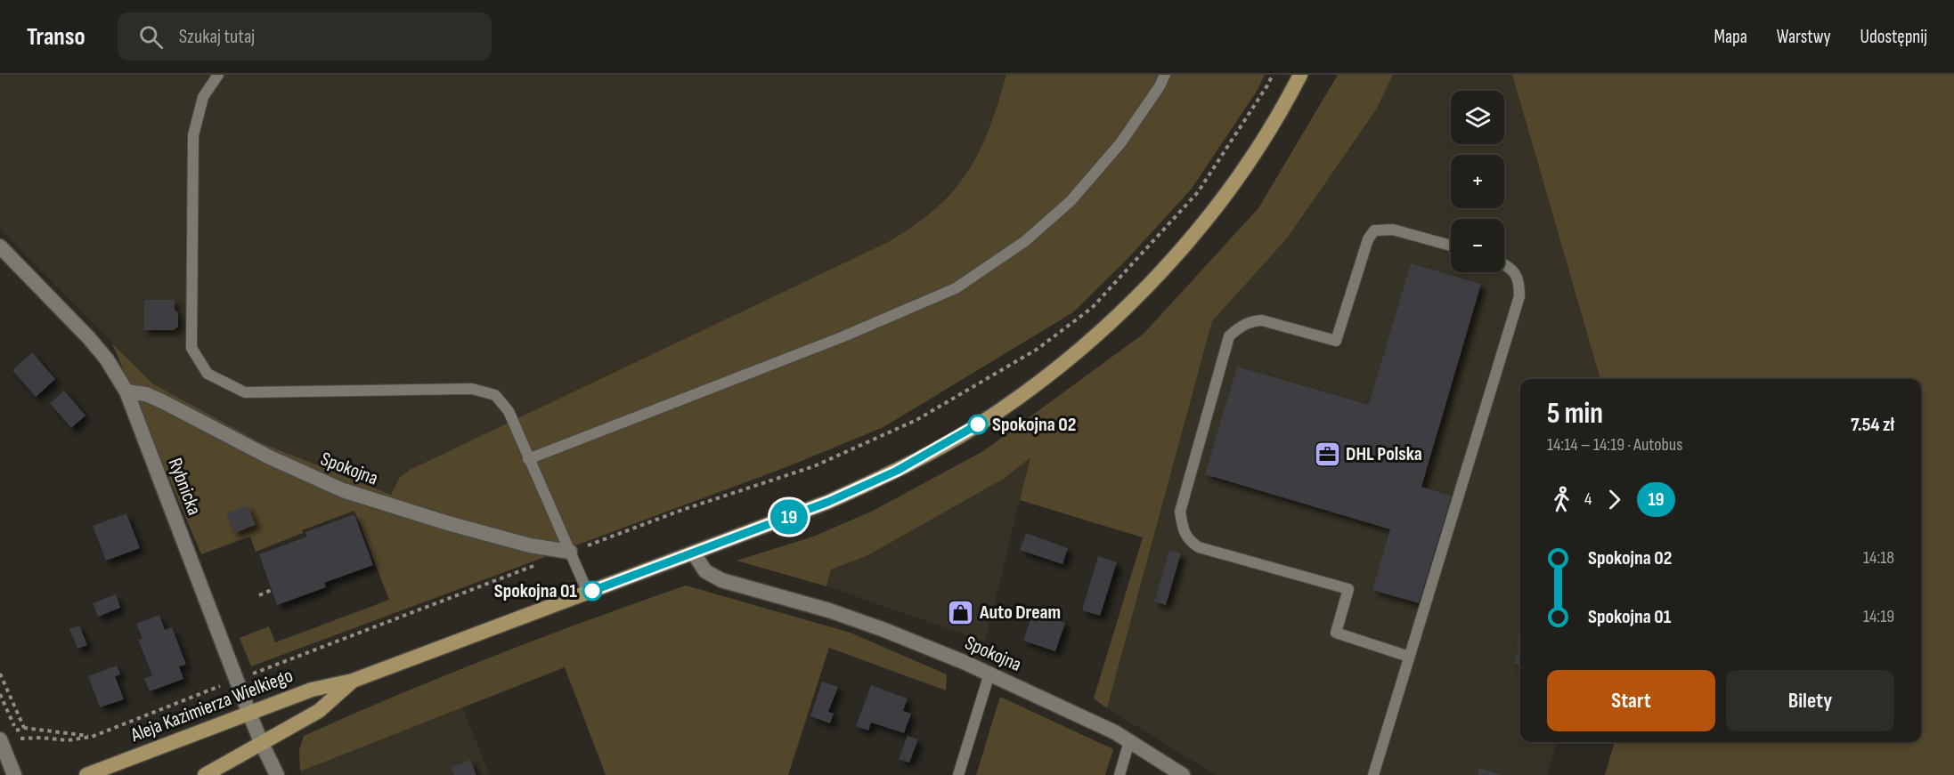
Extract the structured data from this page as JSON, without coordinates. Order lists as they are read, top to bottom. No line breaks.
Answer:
{"streets":{"main road":["Aleja Kazimierza Wielkiego"],"street":["Spokojna","Rybnicka"]},"crossings":[["Spokojna","Rybnicka"],["Spokojna","Aleja Kazimierza Wielkiego"],["Rybnicka","Aleja Kazimierza Wielkiego"]],"places":{"other":["Spokojna 02","Spokojna 01"],"office":["DHL Polska"],"shop":["Auto Dream"]},"lines":["bus line 19"],"page":{"header":"Transo","search":"Szukaj tutaj","nav":["Mapa","Warstwy","Udostępnij"],"on_map":"19","map_buttons":["+","−"],"heading":["5 min","14:14 – 14:19 · Autobus","7.54 zł"],"legs":["4","19"],"list":[{"name":"Spokojna 02","value":"14:18"},{"name":"Spokojna 01","value":"14:19"}],"buttons":["Start","Bilety"]}}
